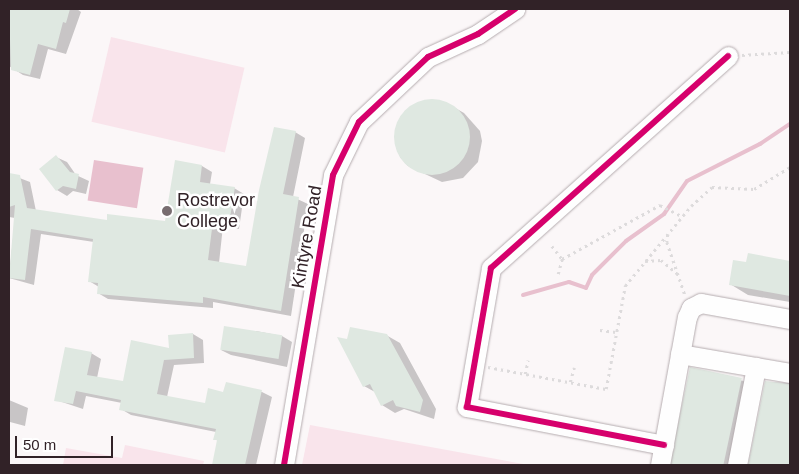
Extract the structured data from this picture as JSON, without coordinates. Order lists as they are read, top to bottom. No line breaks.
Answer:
{"streets":{"street":["Kintyre Road"]},"places":["Rostrevor College"],"scale_bar":"50 m"}
